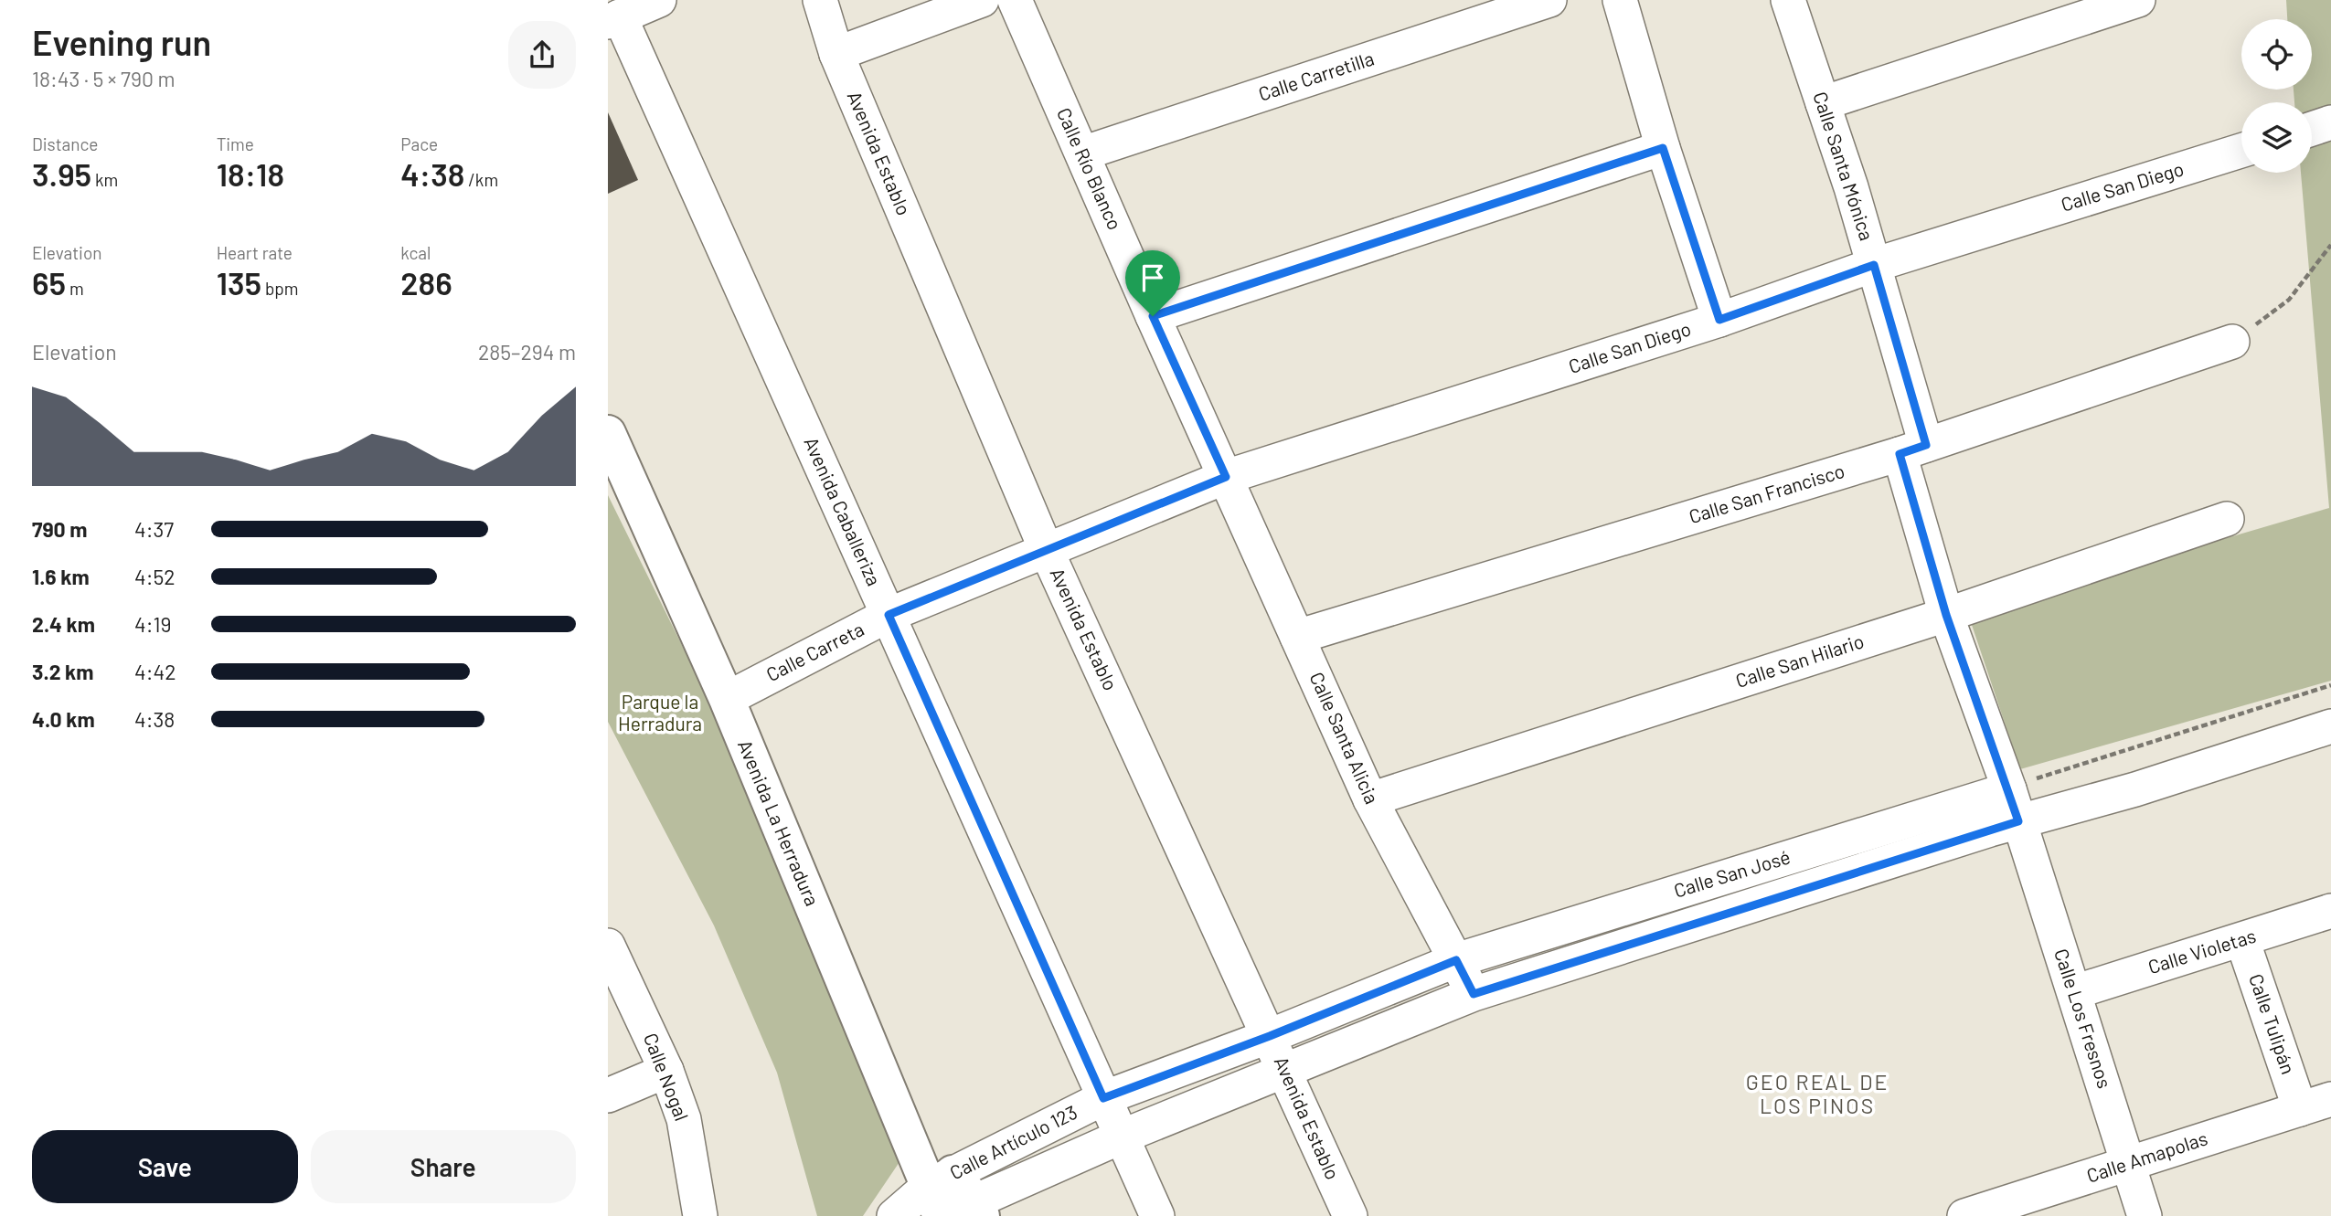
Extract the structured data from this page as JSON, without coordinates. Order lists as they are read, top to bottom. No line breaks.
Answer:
{"streets":{"street":["Calle Carretilla","Avenida Establo","Calle Santa Mónica","Calle Río Blanco","Calle San Diego","Calle San Francisco","Avenida Caballeriza","Calle Carreta","Calle San Hilario","Calle Santa Alicia","Avenida La Herradura","Calle San José","Calle Violetas","Calle Los Fresnos","Calle Tulipán","Calle Nogal","Calle Artículo 123","Calle Amapolas"]},"crossings":[["Calle Carretilla","Calle Río Blanco"],["Avenida Establo","Calle Carreta"],["Avenida Establo","Calle Artículo 123"],["Calle Santa Mónica","Calle San Diego"],["Calle Santa Mónica","Calle San Francisco"],["Calle Santa Mónica","Calle San Hilario"],["Calle Santa Mónica","Calle San José"],["Calle Santa Mónica","Calle Los Fresnos"],["Calle Río Blanco","Calle San Diego"],["Calle Río Blanco","Calle Carreta"],["Calle Río Blanco","Calle Santa Alicia"],["Calle San Diego","Calle Carreta"],["Calle San Diego","Calle Santa Alicia"],["Calle San Francisco","Calle Santa Alicia"],["Avenida Caballeriza","Calle Carreta"],["Avenida Caballeriza","Calle Artículo 123"],["Calle Carreta","Calle Santa Alicia"],["Calle Carreta","Avenida La Herradura"],["Calle San Hilario","Calle Santa Alicia"],["Calle Santa Alicia","Calle San José"],["Calle Santa Alicia","Calle Artículo 123"],["Avenida La Herradura","Calle Artículo 123"],["Calle San José","Calle Los Fresnos"],["Calle San José","Calle Artículo 123"],["Calle Violetas","Calle Los Fresnos"],["Calle Violetas","Calle Tulipán"],["Calle Los Fresnos","Calle Amapolas"],["Calle Tulipán","Calle Amapolas"]],"districts":["GEO REAL DE LOS PINOS"],"parks":["Parque la Herradura"],"page":{"heading":["Evening run","18:43 · 5 × 790 m"],"stats":[["Distance","3.95 km"],["Time","18:18"],["Pace","4:38 /km"],["Elevation","65 m"],["Heart rate","135 bpm"],["kcal","286"]],"chart":["Elevation","285–294 m"],"list":[{"name":"790 m","note":"4:37"},{"name":"1.6 km","note":"4:52"},{"name":"2.4 km","note":"4:19"},{"name":"3.2 km","note":"4:42"},{"name":"4.0 km","note":"4:38"}],"buttons":["Save","Share"]}}
